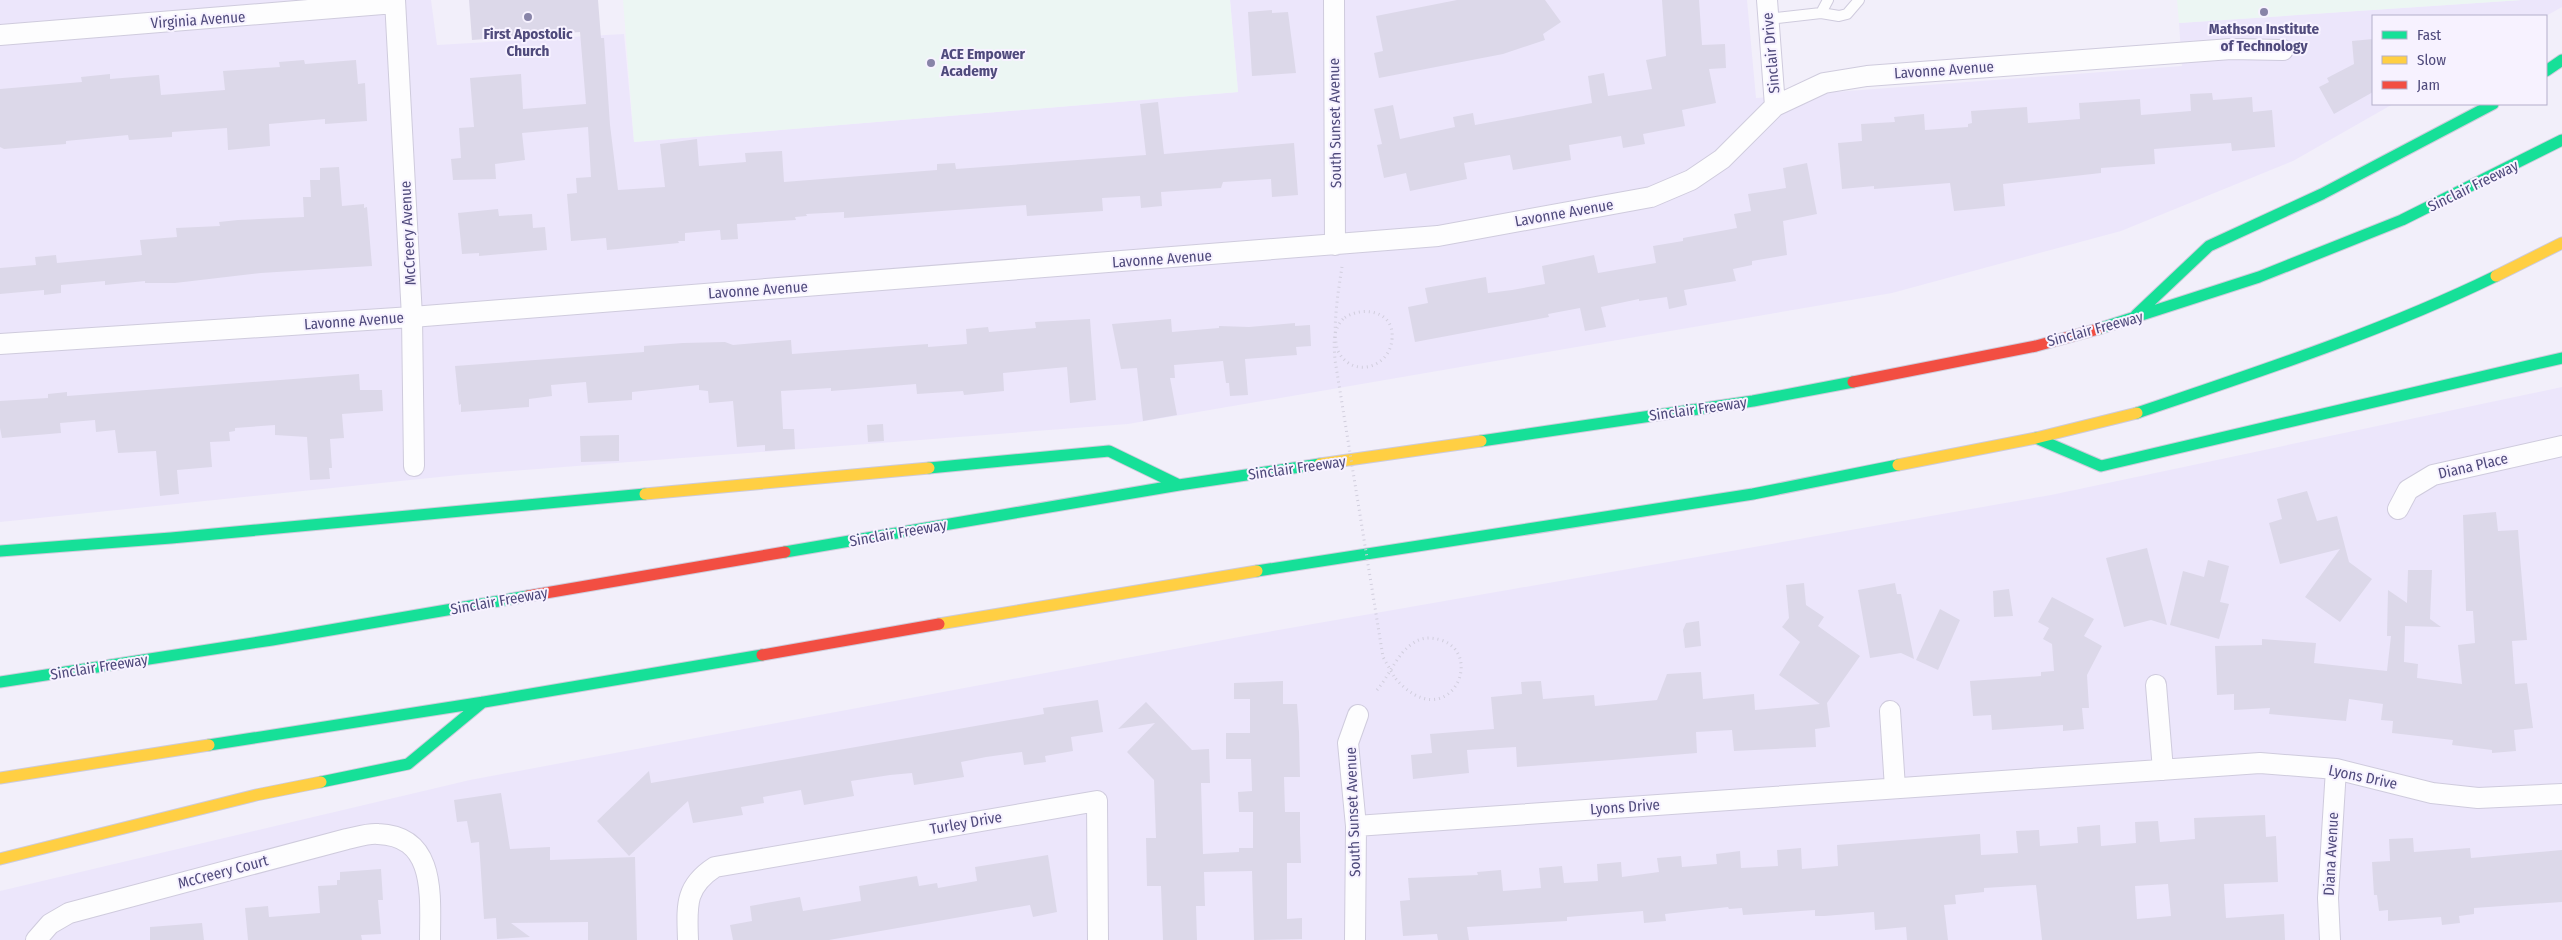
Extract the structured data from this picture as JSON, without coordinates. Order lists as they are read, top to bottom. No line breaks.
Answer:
{"streets":{"highway":["Sinclair Freeway"],"street":["Virginia Avenue","Sinclair Drive","Lavonne Avenue","South Sunset Avenue","McCreery Avenue","Diana Place","Lyons Drive","Turley Drive","Diana Avenue","McCreery Court"]},"crossings":[["Virginia Avenue","McCreery Avenue"],["Sinclair Drive","Lavonne Avenue"],["Lavonne Avenue","South Sunset Avenue"],["Lavonne Avenue","McCreery Avenue"],["South Sunset Avenue","Lyons Drive"],["Lyons Drive","Diana Avenue"]],"places":["Mathson Institute of Technology","First Apostolic Church","ACE Empower Academy"],"legend":["Fast","Slow","Jam"]}
